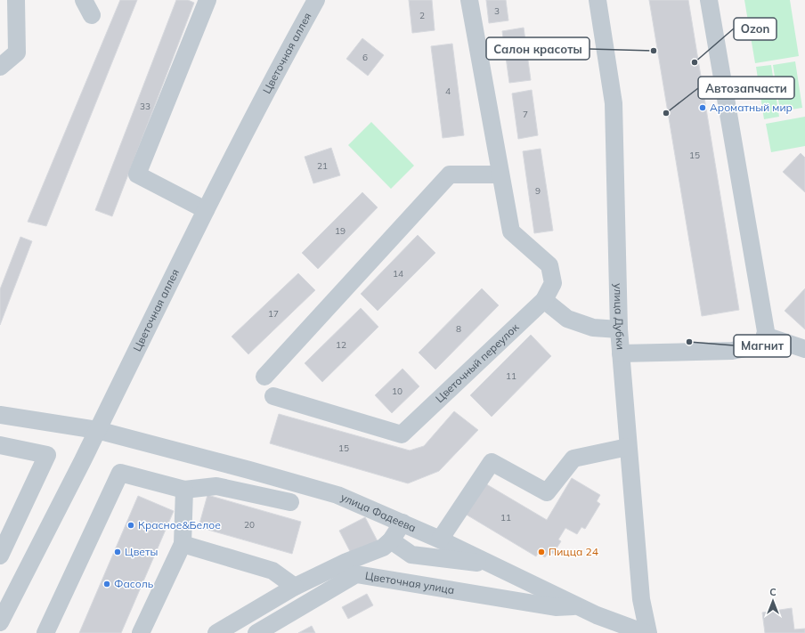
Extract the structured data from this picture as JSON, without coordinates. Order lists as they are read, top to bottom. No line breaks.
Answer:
{"streets":{"street":["Цветочная аллея","улица Дубки","Цветочный переулок","улица Фадеева","Цветочная улица"]},"crossings":[["Цветочная аллея","улица Фадеева"],["улица Фадеева","Цветочная улица"]],"places":["Салон красоты","Ozon","Ароматный мир","Автозапчасти","Магнит","Красное&Белое","Цветы","Пицца 24","Фасоль"],"house_numbers":["3","2","6","4","33","7","15","21","9","19","14","17","8","12","11","10","15","11","20"],"north":"top"}
